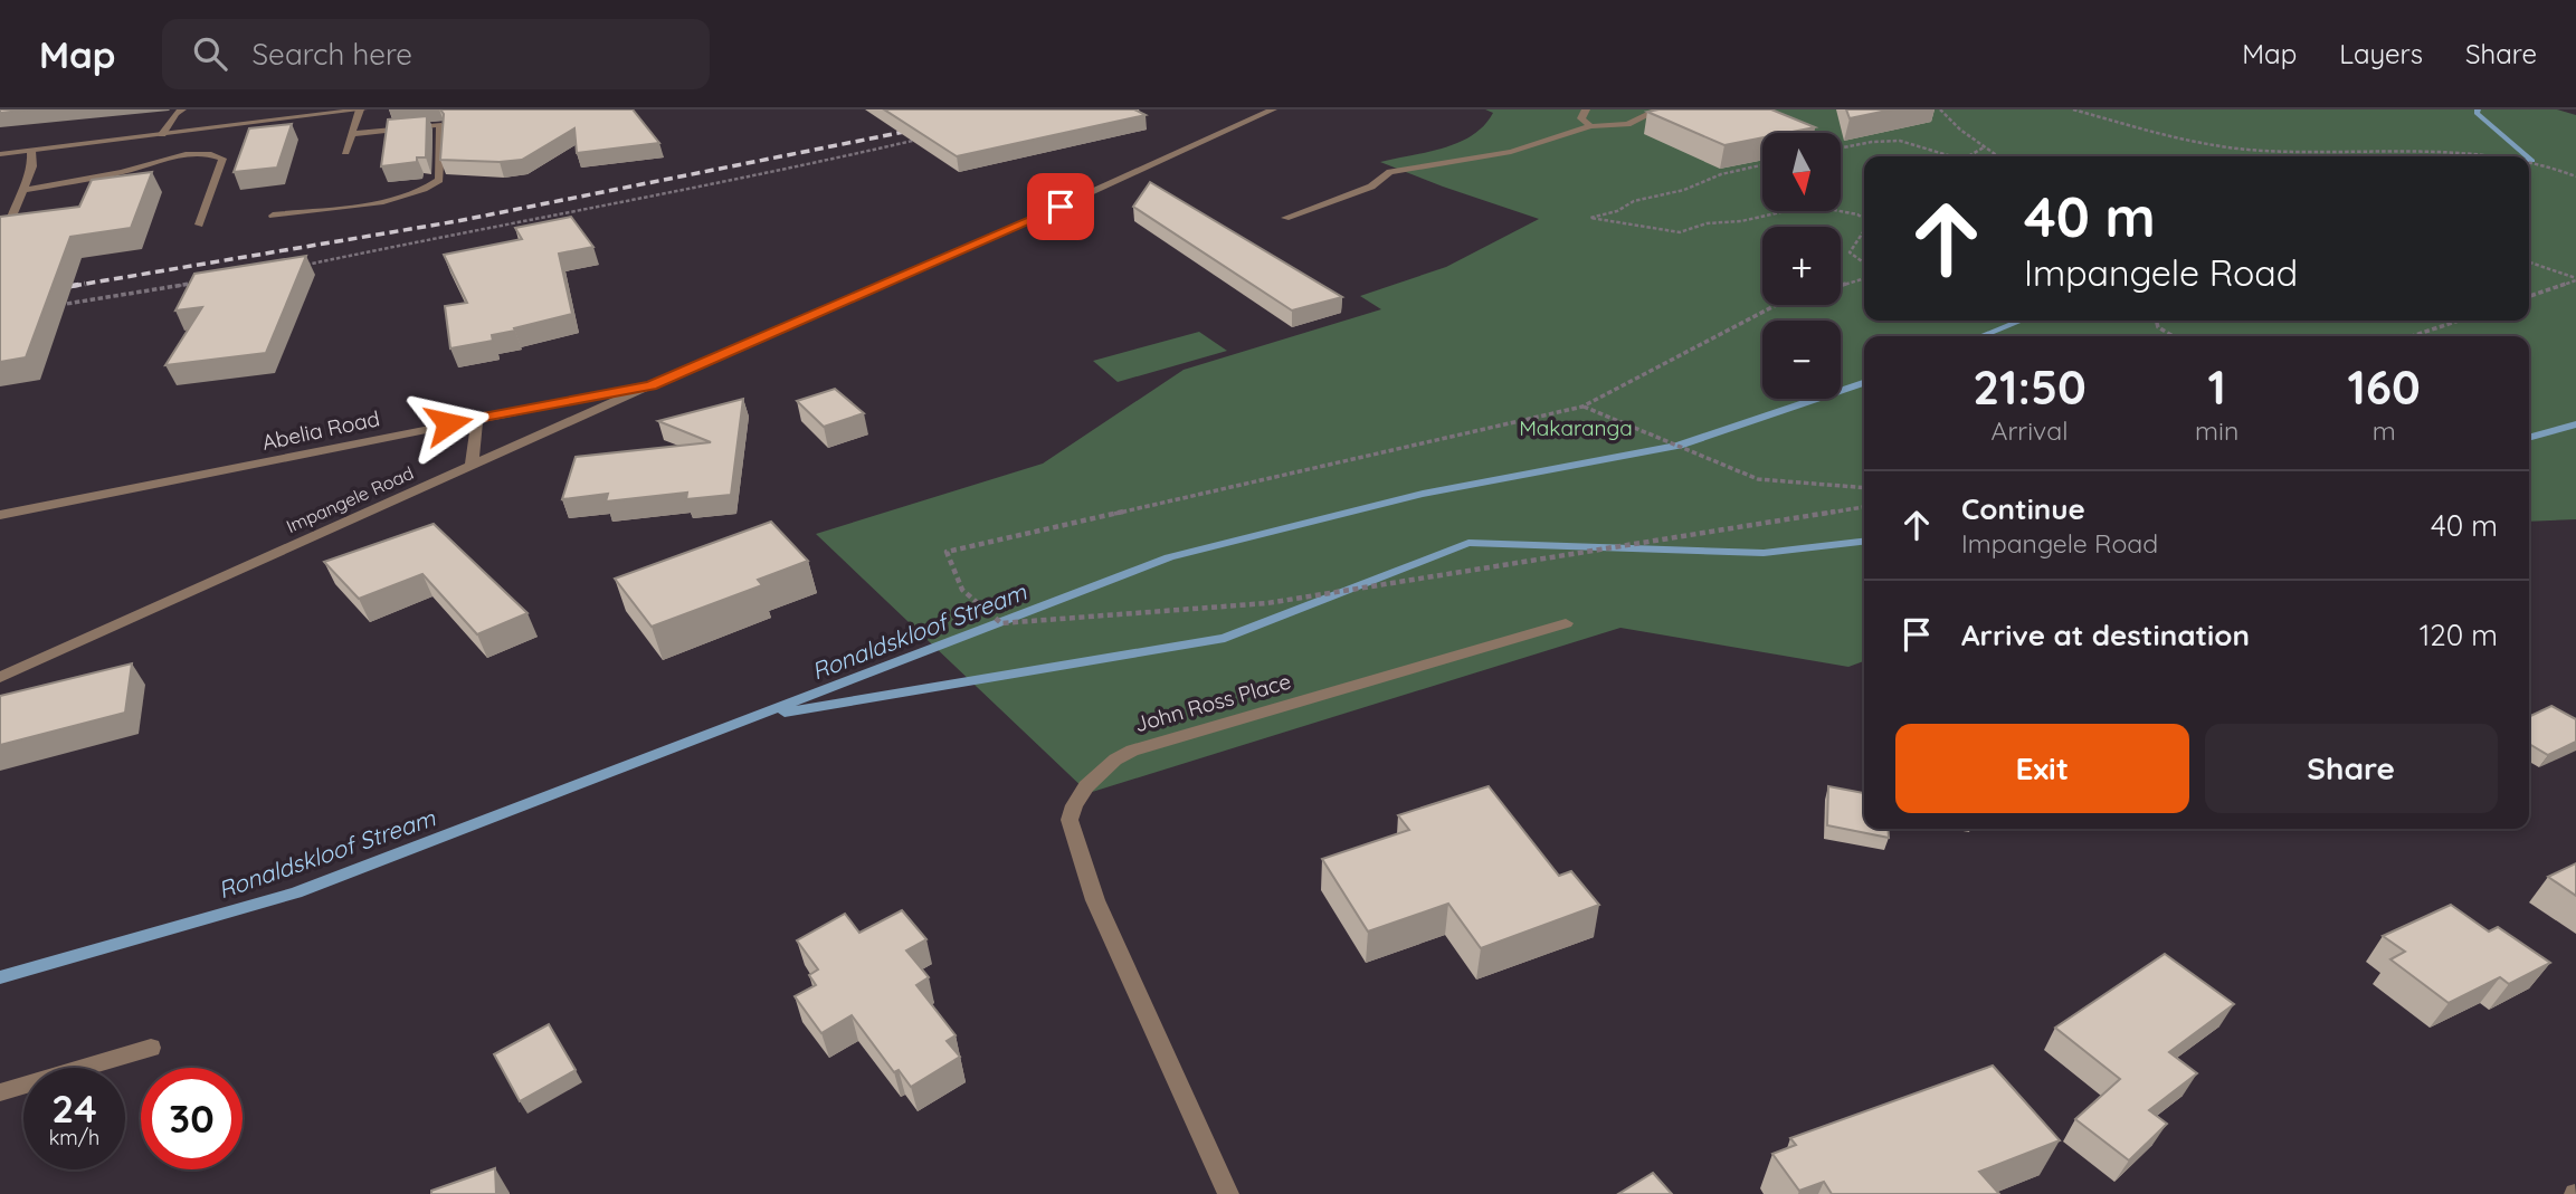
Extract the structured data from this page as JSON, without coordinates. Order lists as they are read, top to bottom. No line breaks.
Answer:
{"streets":{"street":["Abelia Road","Impangele Road","John Ross Place"]},"crossings":[["Abelia Road","Impangele Road"]],"water":["Ronaldskloof Stream"],"parks":["Makaranga"],"north":"bottom","page":{"header":"Map","search":"Search here","nav":["Map","Layers","Share"],"map_buttons":["+","−"],"turn":["40 m","Impangele Road"],"eta":["21:50","Arrival","1","min","160","m"],"list":[{"name":"Continue","note":"Impangele Road","value":"40 m"},{"name":"Arrive at destination","value":"120 m"}],"buttons":["Exit","Share"],"speed":"24 km/h","limit":"30"}}
